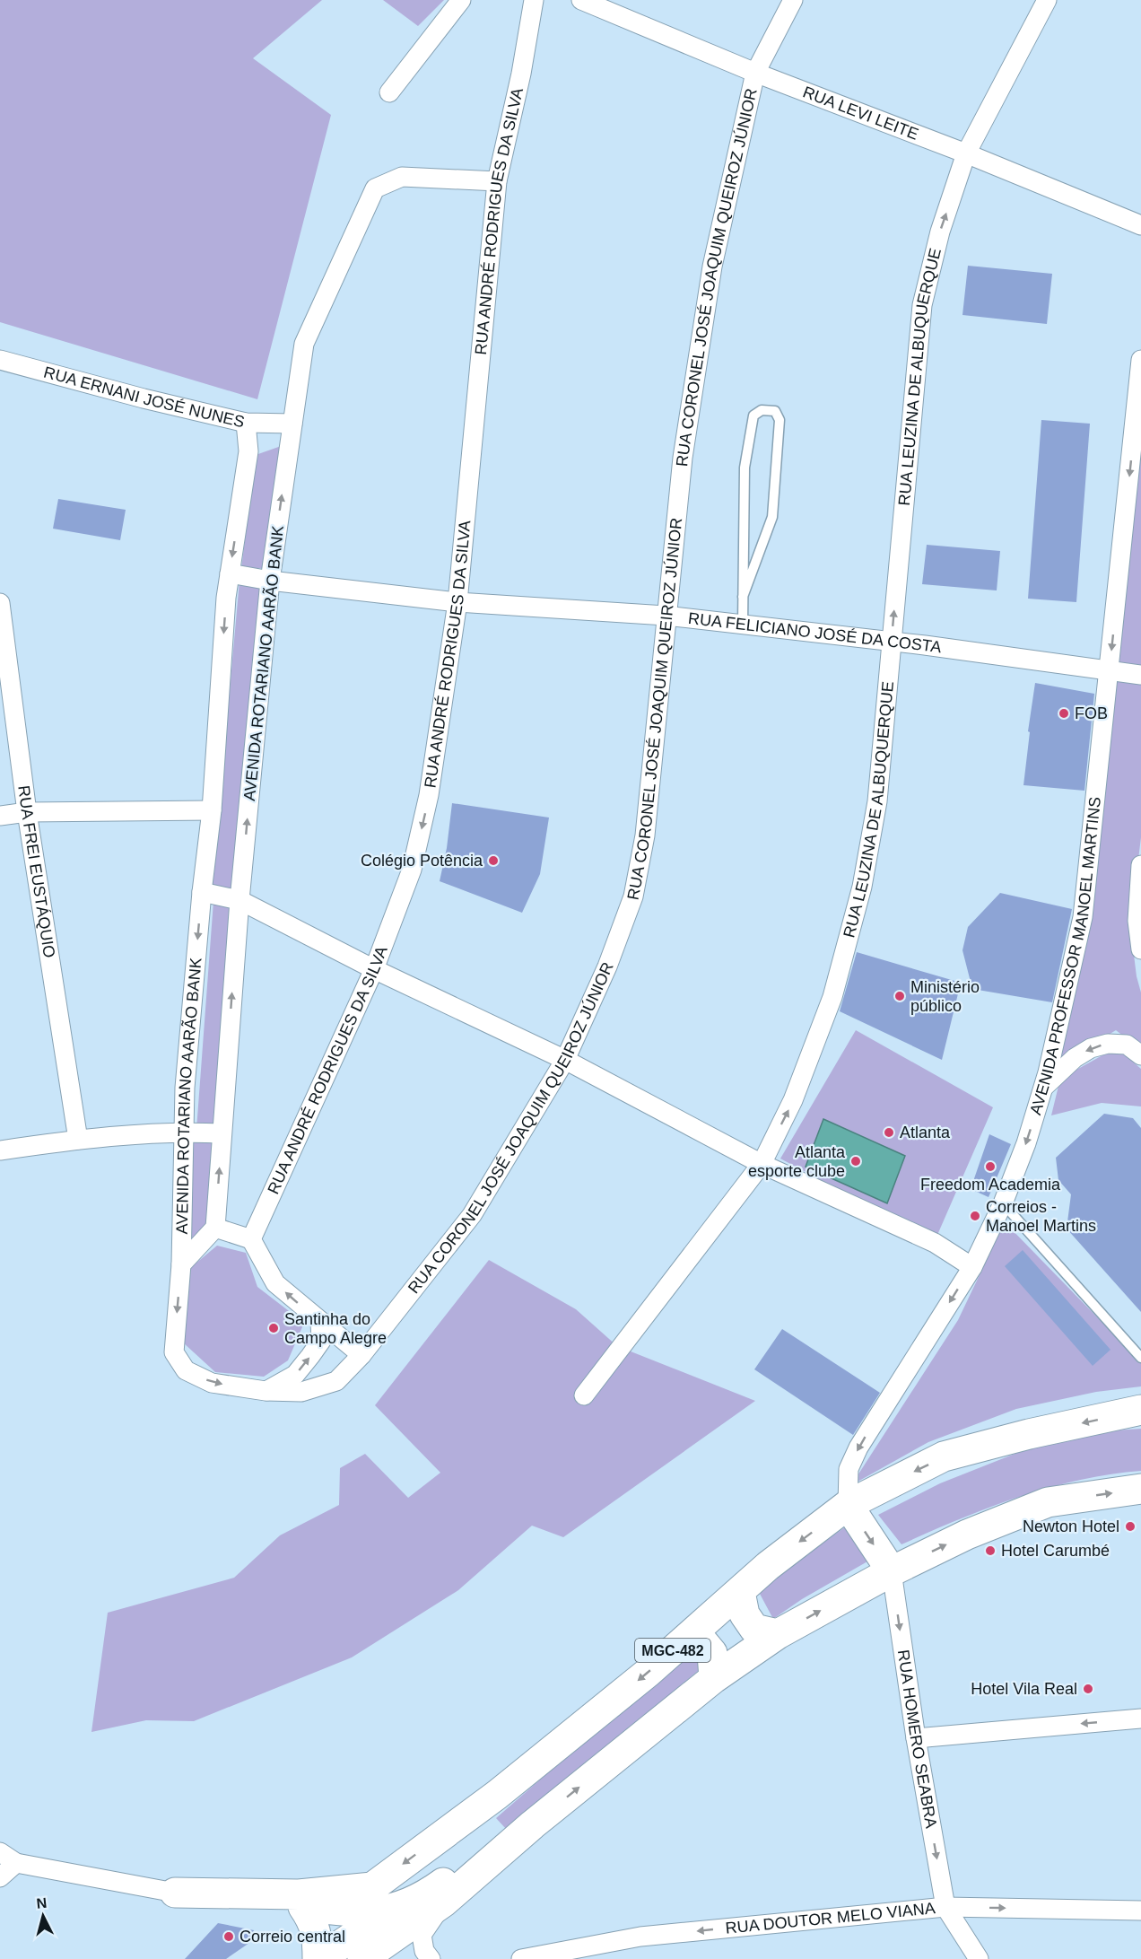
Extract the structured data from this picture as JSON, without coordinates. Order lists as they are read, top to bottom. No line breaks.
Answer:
{"streets":{"highway":["MGC-482"],"street":["RUA LEVI LEITE","RUA ANDRÉ RODRIGUES DA SILVA","RUA CORONEL JOSÉ JOAQUIM QUEIROZ JÚNIOR","RUA LEUZINA DE ALBUQUERQUE","RUA ERNANI JOSÉ NUNES","RUA FELICIANO JOSÉ DA COSTA","AVENIDA ROTARIANO AARÃO BANK","RUA FREI EUSTÁQUIO","AVENIDA PROFESSOR MANOEL MARTINS","RUA HOMERO SEABRA","RUA DOUTOR MELO VIANA"]},"crossings":[["RUA LEVI LEITE","RUA CORONEL JOSÉ JOAQUIM QUEIROZ JÚNIOR"],["RUA LEVI LEITE","RUA LEUZINA DE ALBUQUERQUE"],["RUA ANDRÉ RODRIGUES DA SILVA","RUA CORONEL JOSÉ JOAQUIM QUEIROZ JÚNIOR"],["RUA ANDRÉ RODRIGUES DA SILVA","RUA FELICIANO JOSÉ DA COSTA"],["RUA ANDRÉ RODRIGUES DA SILVA","AVENIDA ROTARIANO AARÃO BANK"],["RUA CORONEL JOSÉ JOAQUIM QUEIROZ JÚNIOR","RUA FELICIANO JOSÉ DA COSTA"],["RUA CORONEL JOSÉ JOAQUIM QUEIROZ JÚNIOR","AVENIDA ROTARIANO AARÃO BANK"],["RUA LEUZINA DE ALBUQUERQUE","RUA FELICIANO JOSÉ DA COSTA"],["RUA ERNANI JOSÉ NUNES","AVENIDA ROTARIANO AARÃO BANK"],["RUA FELICIANO JOSÉ DA COSTA","AVENIDA ROTARIANO AARÃO BANK"],["RUA FELICIANO JOSÉ DA COSTA","AVENIDA PROFESSOR MANOEL MARTINS"],["AVENIDA PROFESSOR MANOEL MARTINS","MGC-482"],["MGC-482","RUA HOMERO SEABRA"],["RUA HOMERO SEABRA","RUA DOUTOR MELO VIANA"]],"one_way":["RUA LEUZINA DE ALBUQUERQUE","AVENIDA PROFESSOR MANOEL MARTINS","RUA HOMERO SEABRA"],"places":["FOB","Colégio Potência","Ministério público","Atlanta","Atlanta esporte clube","Freedom Academia","Correios - Manoel Martins","Santinha do Campo Alegre","Newton Hotel","Hotel Carumbé","Hotel Vila Real","Correio central"],"north":"top"}
